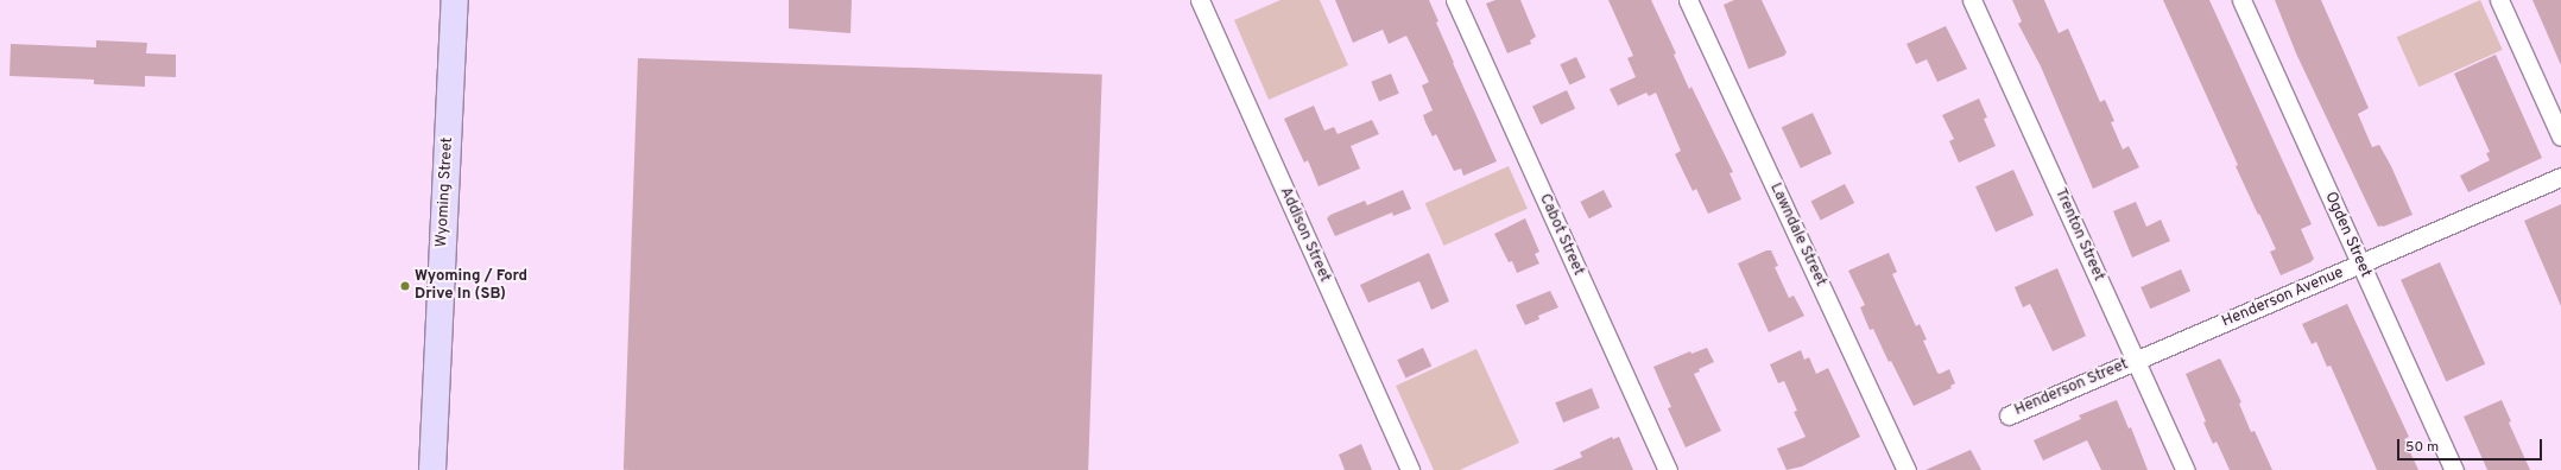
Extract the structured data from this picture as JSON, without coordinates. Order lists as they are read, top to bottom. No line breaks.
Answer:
{"streets":{"street":["Wyoming Street","Addison Street","Cabot Street","Lawndale Street","Trenton Street","Ogden Street","Henderson Avenue","Henderson Street"]},"crossings":[["Trenton Street","Henderson Avenue"],["Trenton Street","Henderson Street"],["Ogden Street","Henderson Avenue"],["Henderson Avenue","Henderson Street"]],"places":["Wyoming / Ford Drive In (SB)"],"scale_bar":"50 m"}
